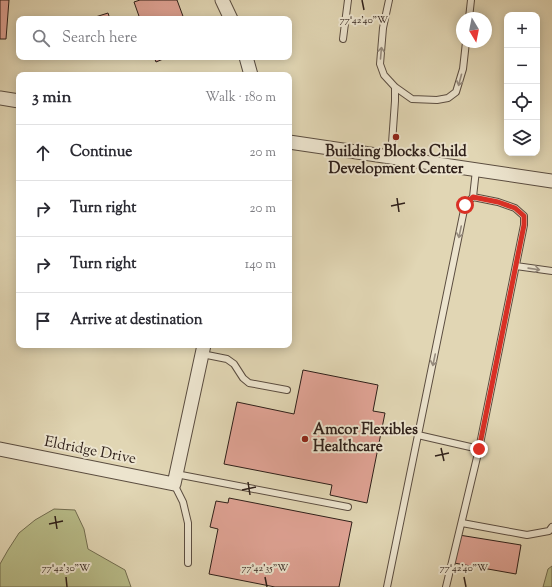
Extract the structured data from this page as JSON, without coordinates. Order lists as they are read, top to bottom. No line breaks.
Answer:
{"streets":{"street":["Eldridge Drive"]},"places":["Building Blocks Child Development Center","Amcor Flexibles Healthcare"],"north":"bottom","page":{"map_buttons":["+","−"],"search":"Search here","heading":["3 min","Walk · 180 m"],"list":[["Continue","20 m"],["Turn right","20 m"],["Turn right","140 m"],"Arrive at destination"]},"coordinates":["77°42'40\"W","77°42'30\"W","77°42'35\"W"]}
